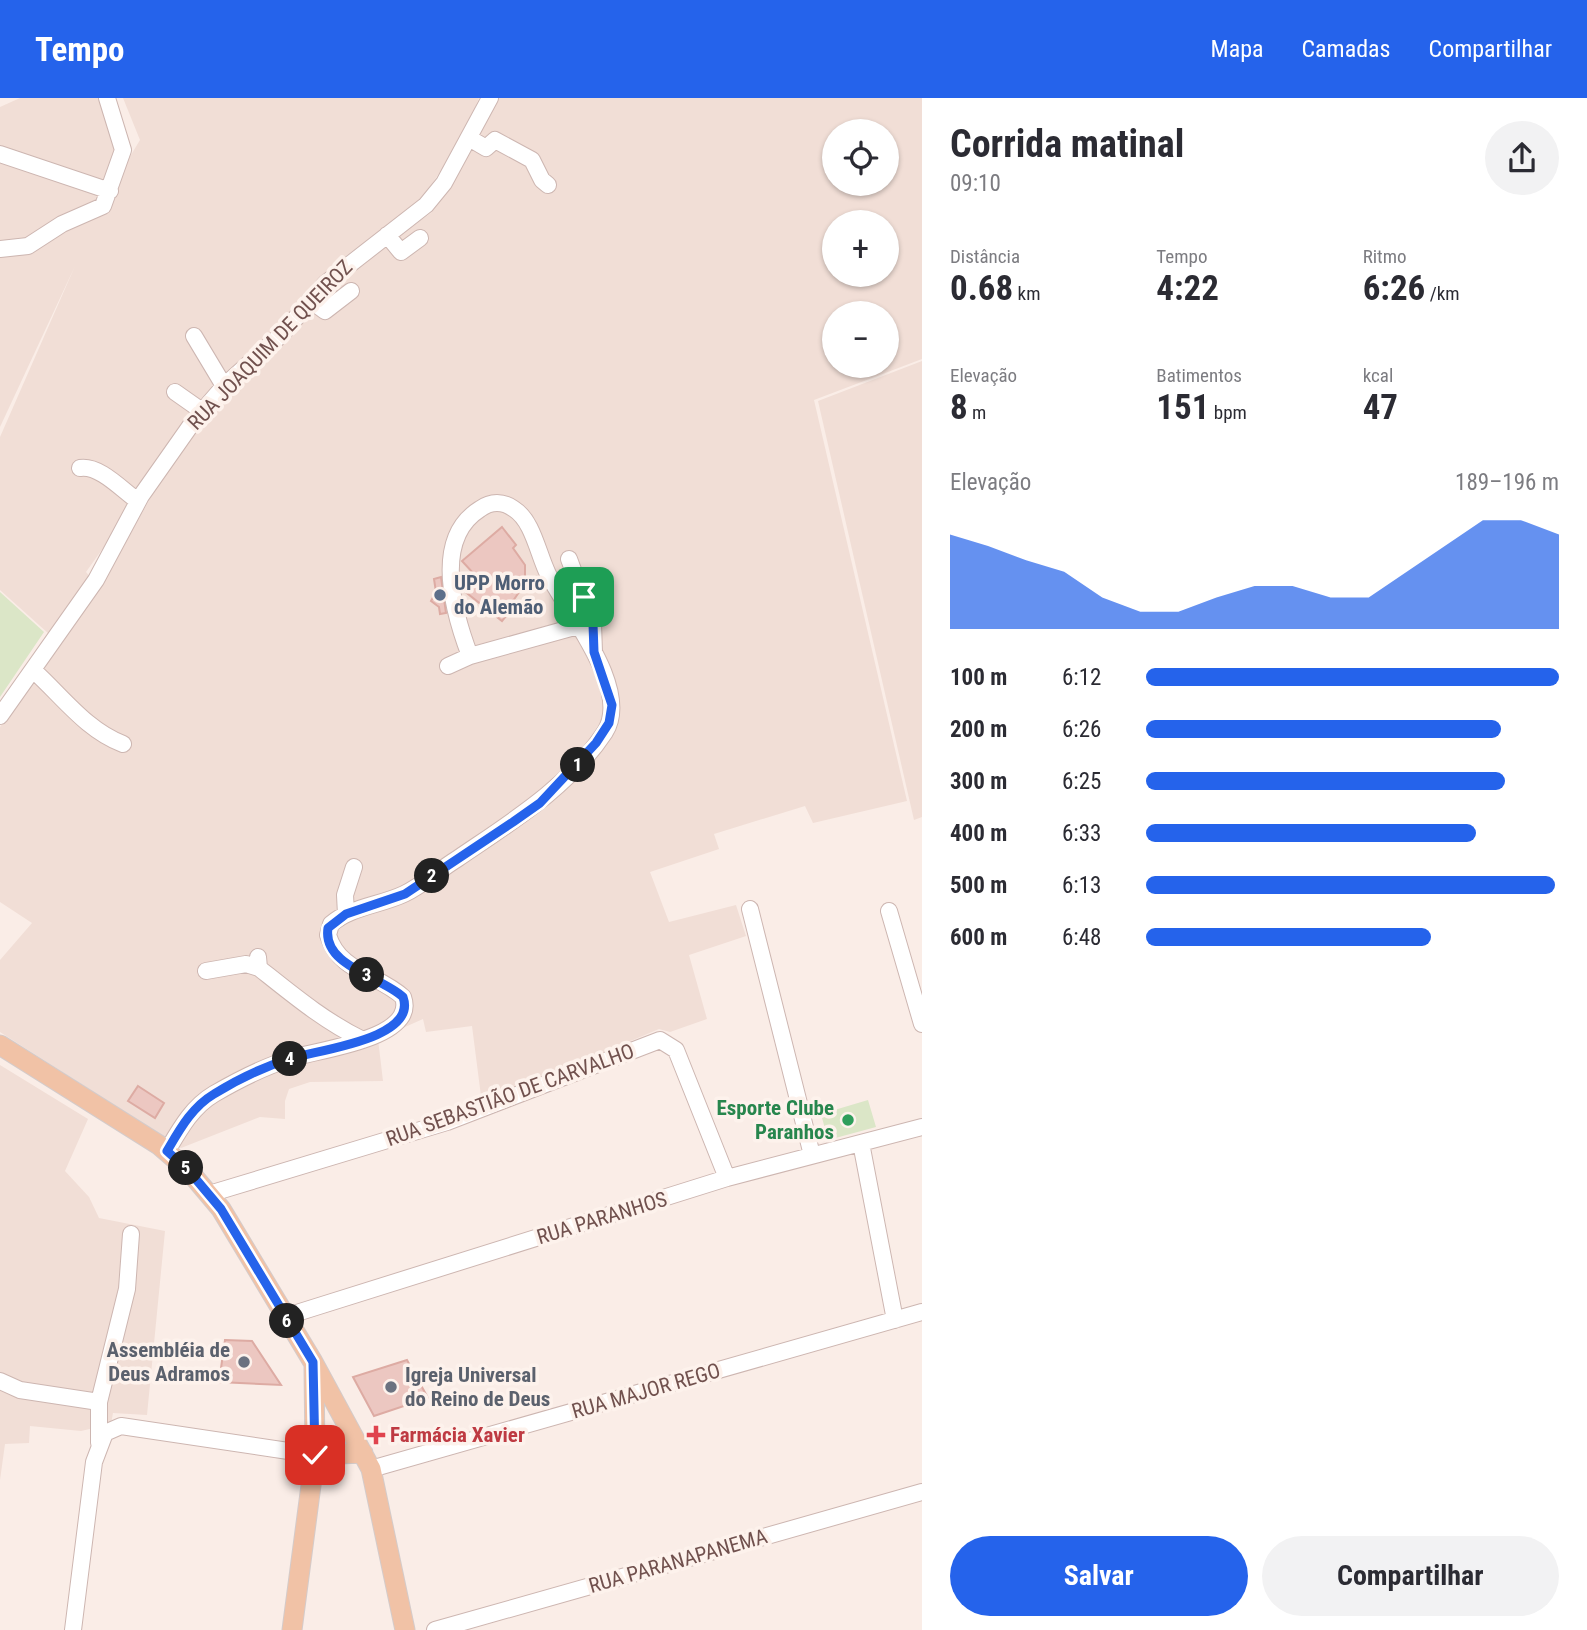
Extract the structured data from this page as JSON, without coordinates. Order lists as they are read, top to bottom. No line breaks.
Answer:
{"streets":{"street":["RUA JOAQUIM DE QUEIROZ","RUA SEBASTIÃO DE CARVALHO","RUA PARANHOS","RUA MAJOR REGO","RUA PARANAPANEMA"]},"crossings":[["RUA SEBASTIÃO DE CARVALHO","RUA PARANHOS"]],"places":{"other":["UPP Morro do Alemão","Esporte Clube Paranhos","Assembléia de Deus Adramos","Igreja Universal do Reino de Deus"],"health":["Farmácia Xavier"]},"page":{"header":"Tempo","nav":["Mapa","Camadas","Compartilhar"],"heading":["Corrida matinal","09:10"],"map_buttons":["+","−"],"stats":[["Distância","0.68 km"],["Tempo","4:22"],["Ritmo","6:26 /km"],["Elevação","8 m"],["Batimentos","151 bpm"],["kcal","47"]],"chart":["Elevação","189–196 m"],"list":[{"name":"100 m","note":"6:12"},{"name":"200 m","note":"6:26"},{"name":"300 m","note":"6:25"},{"name":"400 m","note":"6:33"},{"name":"500 m","note":"6:13"},{"name":"600 m","note":"6:48"}],"pins":["1","2","3","4","5","6"],"buttons":["Salvar","Compartilhar"]}}
